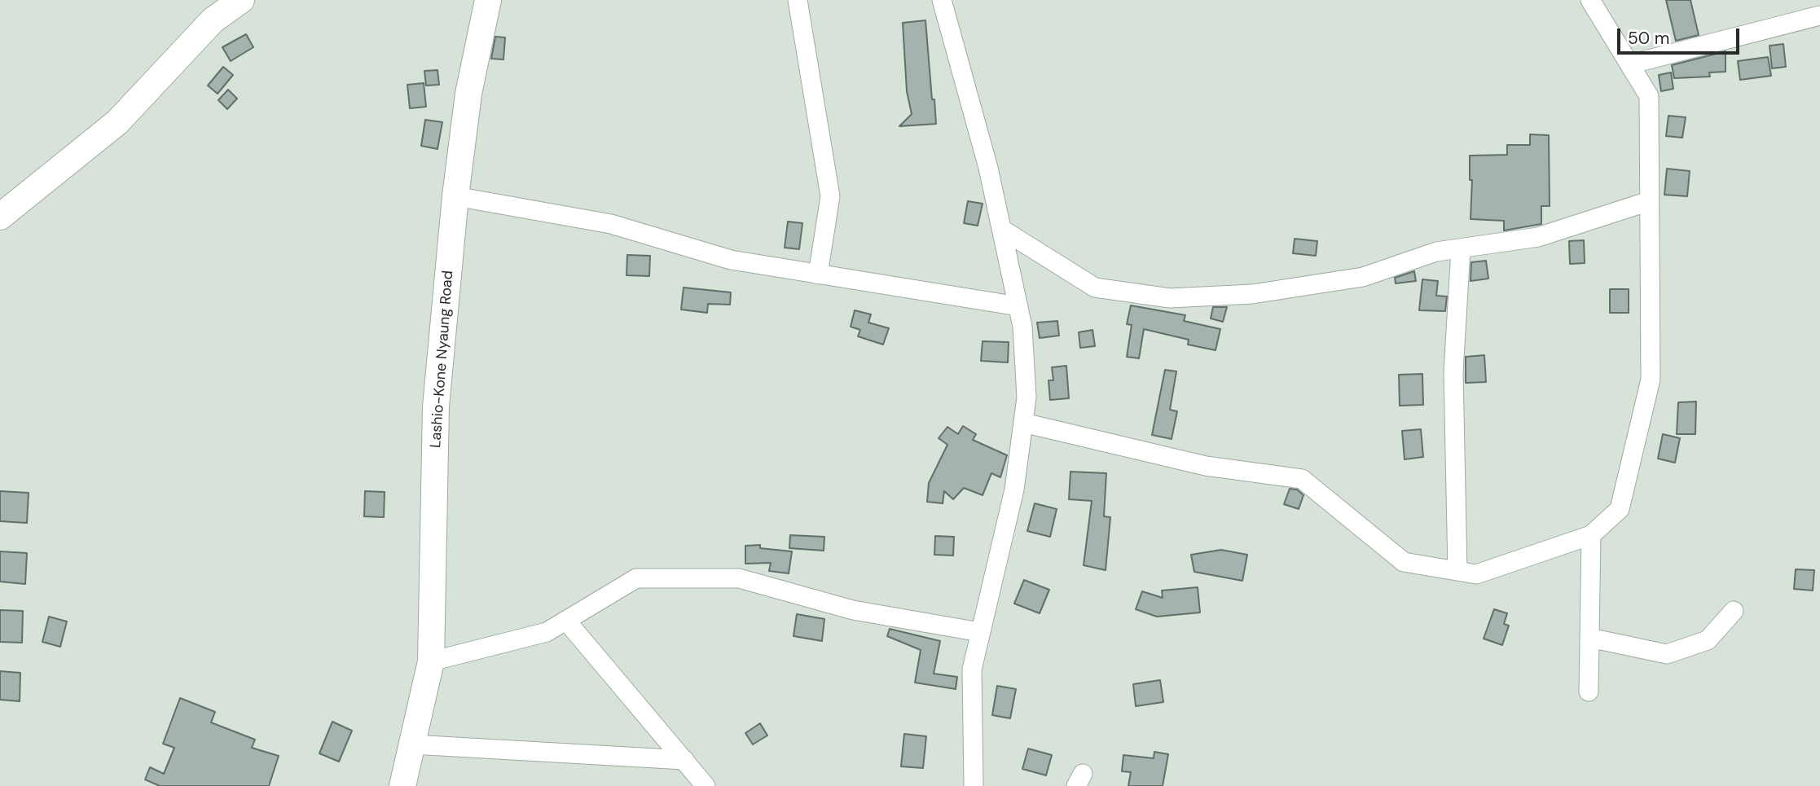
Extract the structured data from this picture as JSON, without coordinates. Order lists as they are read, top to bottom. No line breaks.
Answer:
{"streets":{"main road":["Lashio-Kone Nyaung Road"]},"scale_bar":"50 m"}
